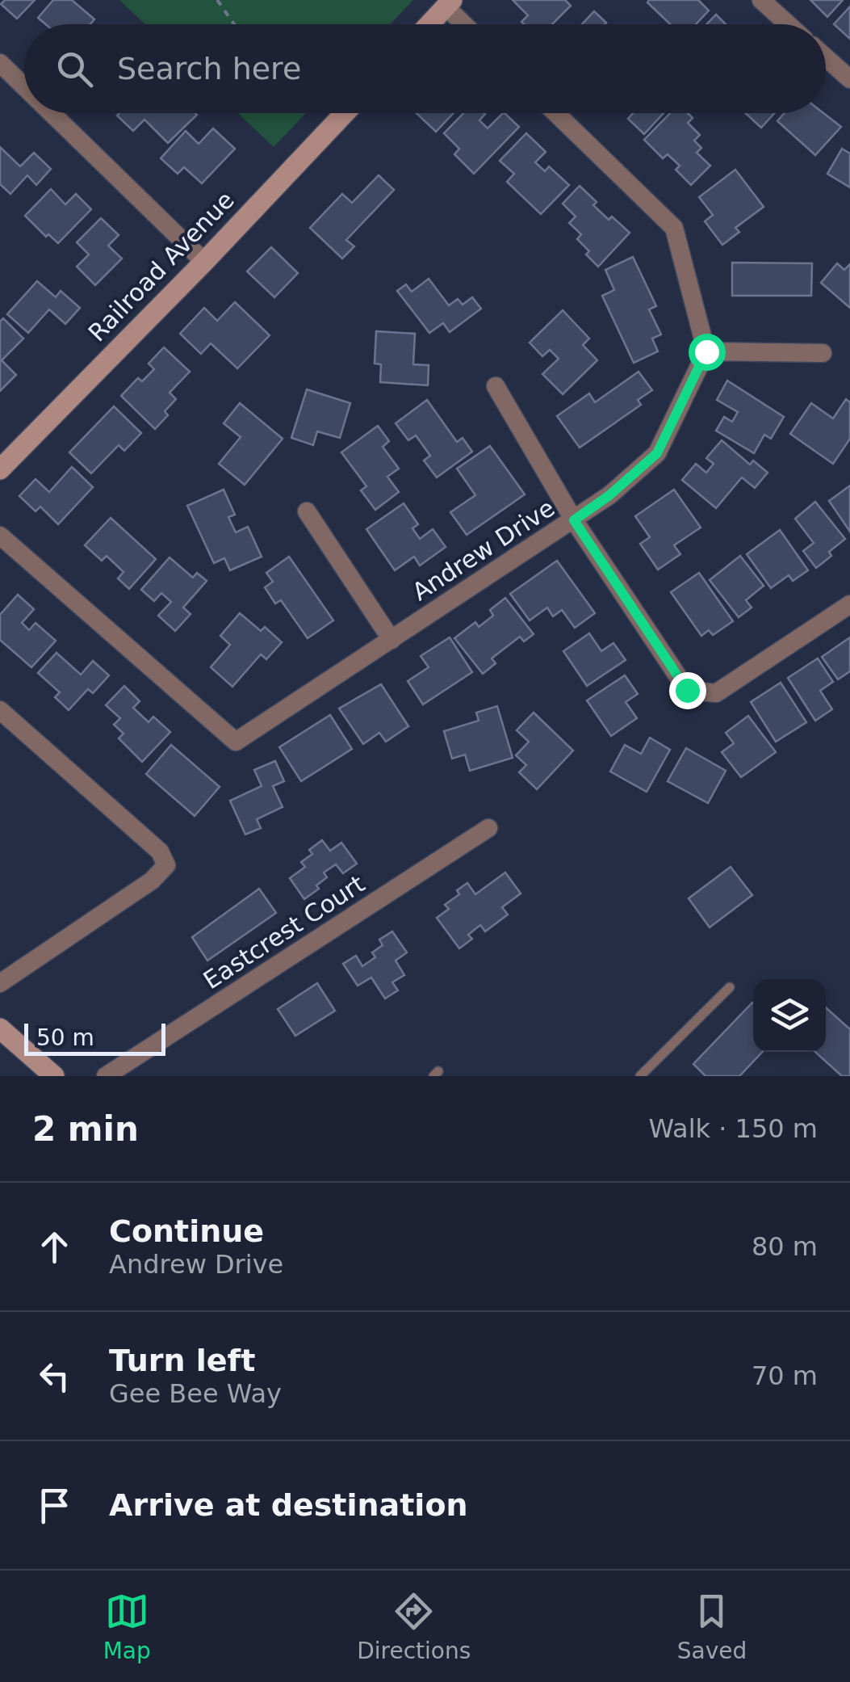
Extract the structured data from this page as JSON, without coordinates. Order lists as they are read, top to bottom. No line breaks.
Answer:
{"streets":{"street":["Railroad Avenue","Andrew Drive","Eastcrest Court"]},"scale_bar":"50 m","page":{"search":"Search here","scale":"50 m","heading":["2 min","Walk · 150 m"],"list":[["Continue","Andrew Drive","80 m"],["Turn left","Gee Bee Way","70 m"],"Arrive at destination"],"nav":["Map","Directions","Saved"]}}
